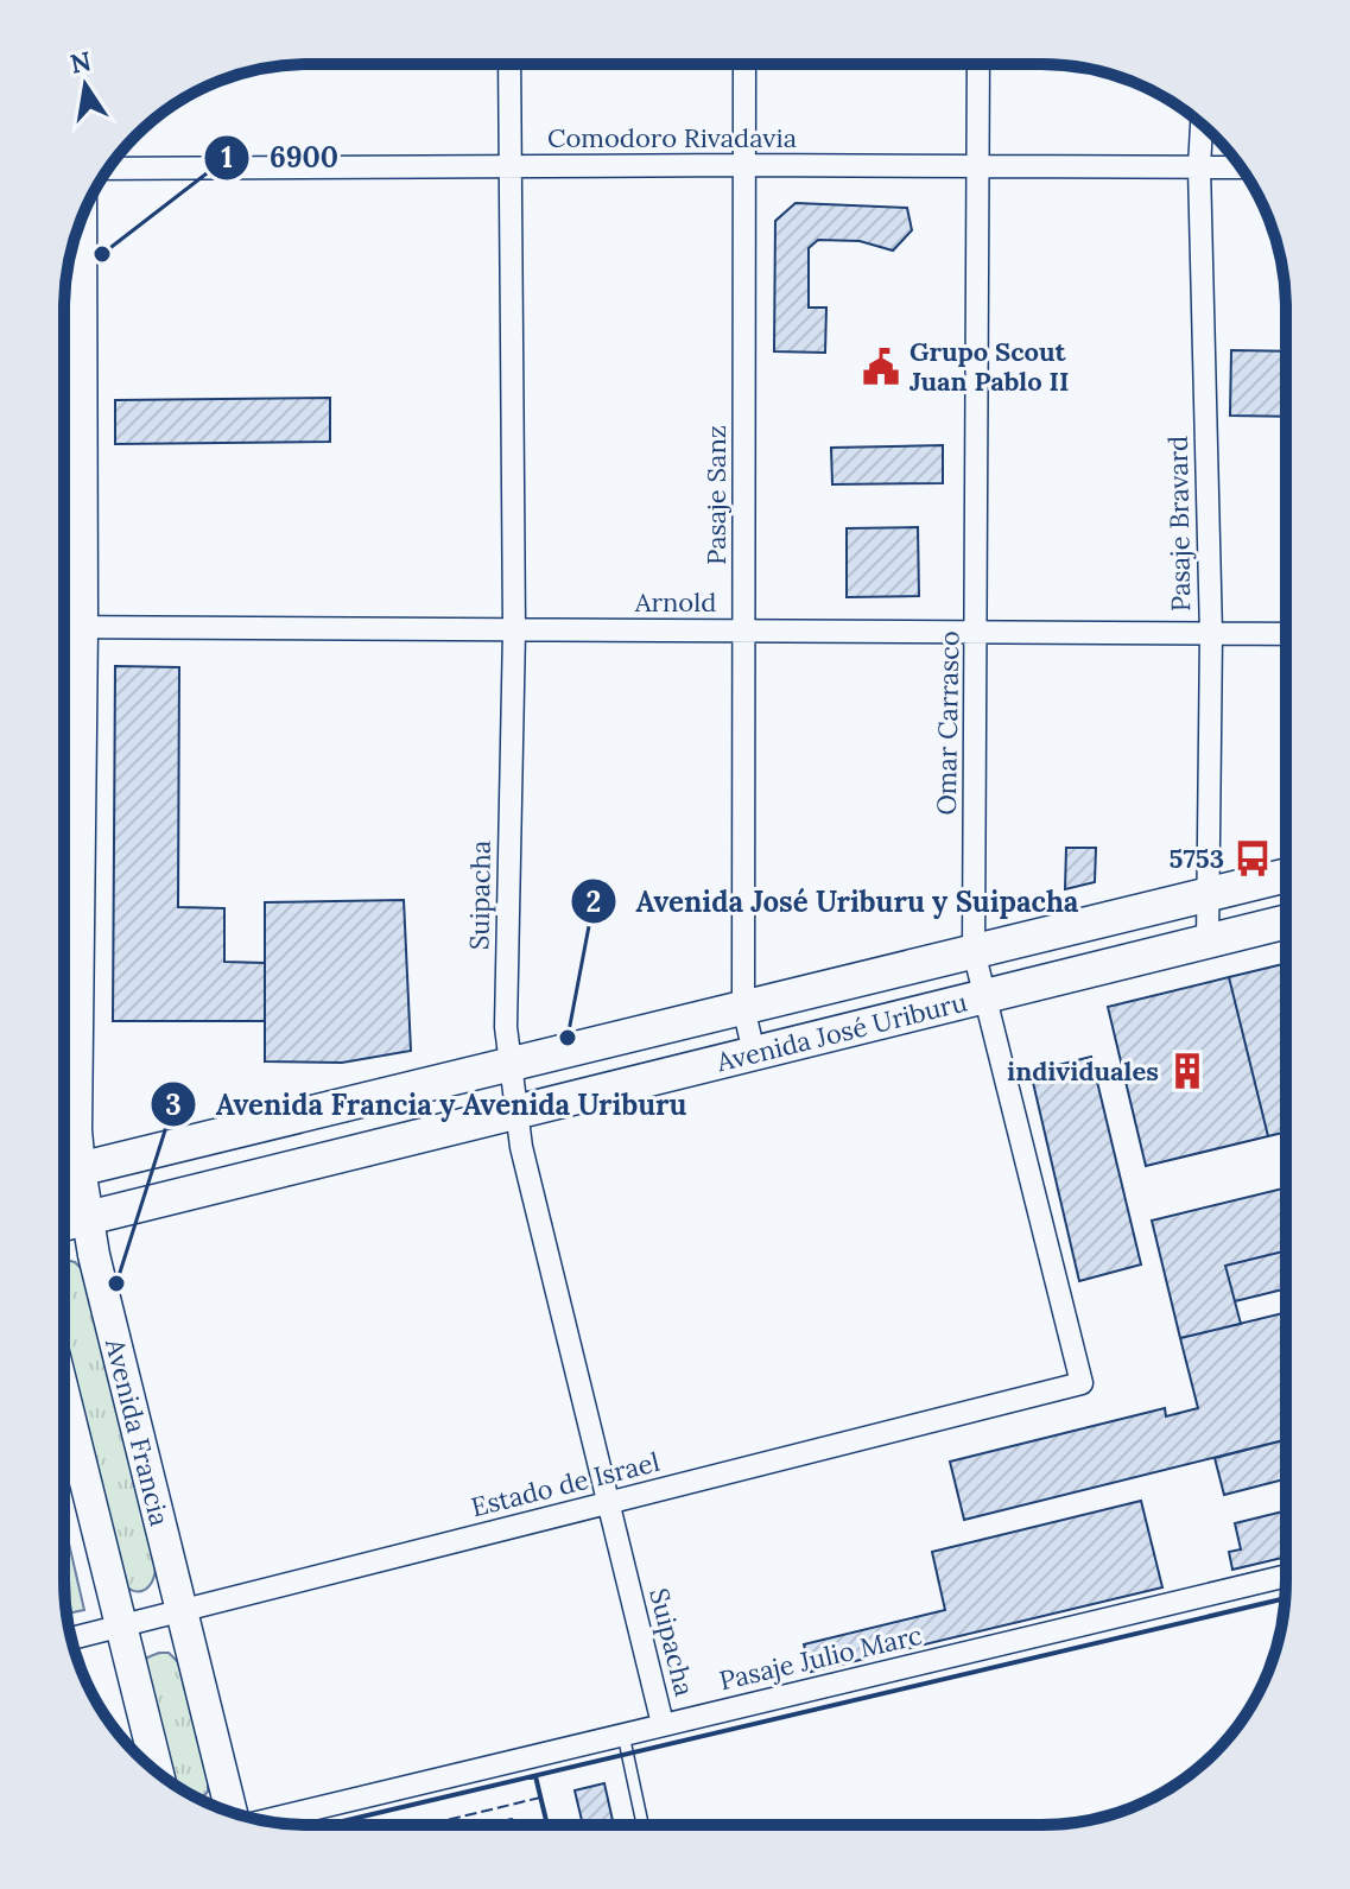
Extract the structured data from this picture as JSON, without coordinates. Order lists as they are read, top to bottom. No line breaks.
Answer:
{"streets":{"main road":["Avenida José Uriburu"],"street":["Comodoro Rivadavia","Pasaje Sanz","Pasaje Bravard","Arnold","Omar Carrasco","Suipacha","Avenida Francia","Estado de Israel","Pasaje Julio Marc"]},"crossings":[["Comodoro Rivadavia","Pasaje Sanz"],["Comodoro Rivadavia","Pasaje Bravard"],["Comodoro Rivadavia","Omar Carrasco"],["Comodoro Rivadavia","Suipacha"],["Pasaje Sanz","Arnold"],["Pasaje Sanz","Avenida José Uriburu"],["Pasaje Bravard","Arnold"],["Pasaje Bravard","Avenida José Uriburu"],["Arnold","Omar Carrasco"],["Arnold","Suipacha"],["Arnold","Avenida Francia"],["Omar Carrasco","Avenida José Uriburu"],["Omar Carrasco","Estado de Israel"],["Suipacha","Avenida José Uriburu"],["Suipacha","Estado de Israel"],["Suipacha","Pasaje Julio Marc"],["Avenida José Uriburu","Avenida Francia"],["Avenida Francia","Estado de Israel"]],"places":{"other":["6900","Avenida José Uriburu y Suipacha","Avenida Francia y Avenida Uriburu"],"public building":["Grupo Scout Juan Pablo II"],"bus stop":["5753"],"building":["individuales"]},"north":"top"}
